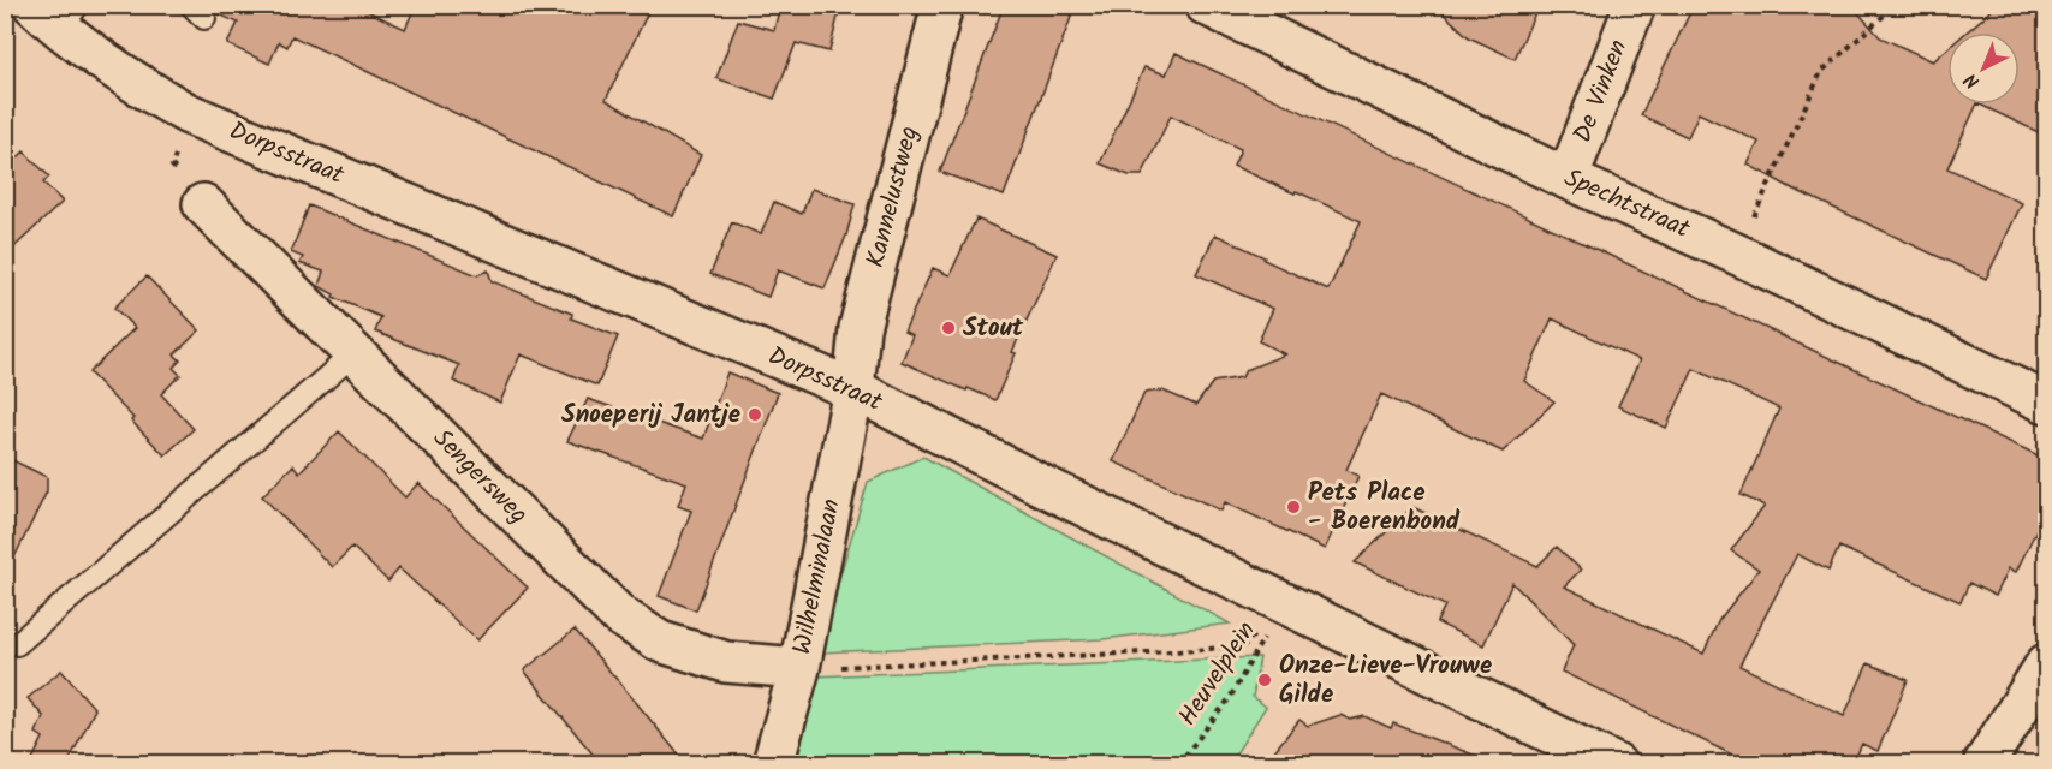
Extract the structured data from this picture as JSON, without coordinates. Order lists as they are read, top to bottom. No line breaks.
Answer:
{"streets":{"street":["De Vinken","Dorpsstraat","Kannelustweg","Spechtstraat","Sengersweg","Wilhelminalaan"],"path":["Heuvelplein"]},"crossings":[["De Vinken","Spechtstraat"],["Dorpsstraat","Kannelustweg"],["Dorpsstraat","Wilhelminalaan"],["Dorpsstraat","Heuvelplein"],["Kannelustweg","Wilhelminalaan"],["Sengersweg","Wilhelminalaan"]],"places":["Stout","Snoeperij Jantje","Pets Place - Boerenbond","Onze-Lieve-Vrouwe Gilde"],"north":"bottom left"}
